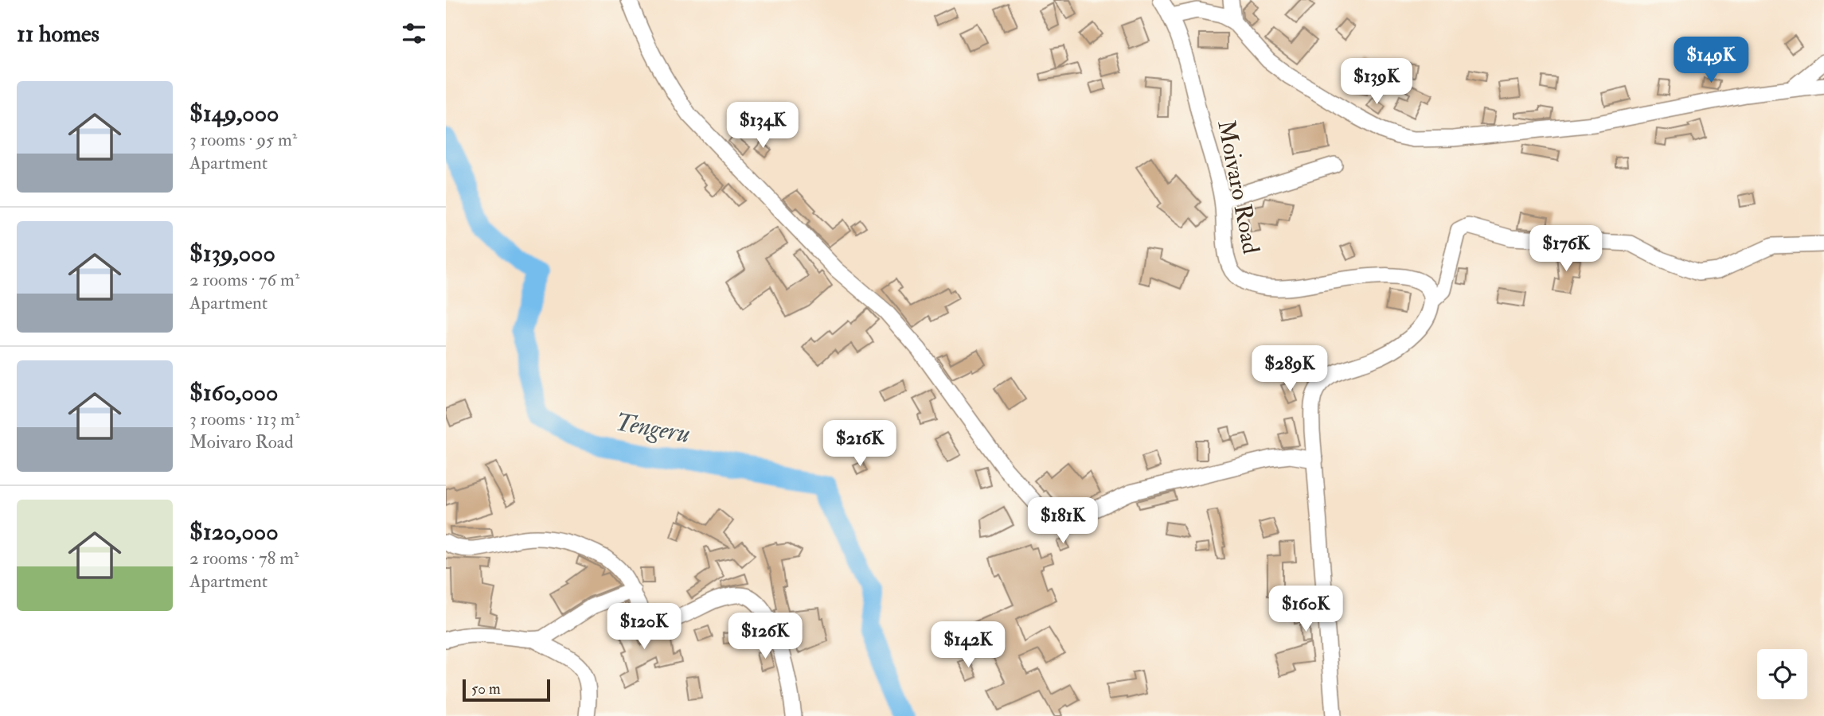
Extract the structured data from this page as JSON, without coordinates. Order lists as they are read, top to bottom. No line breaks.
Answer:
{"streets":{"street":["Moivaro Road"]},"water":["Tengeru"],"scale_bar":"50 m","page":{"heading":"11 homes","price":["$149K","$139K","$134K","$176K","$289K","$216K","$181K","$160K","$120K","$126K","$142K"],"list":[{"name":"$149,000","note":"3 rooms · 95 m² · Apartment"},{"name":"$139,000","note":"2 rooms · 76 m² · Apartment"},{"name":"$160,000","note":"3 rooms · 113 m² · Moivaro Road"},{"name":"$120,000","note":"2 rooms · 78 m² · Apartment"}],"scale":"50 m"}}
